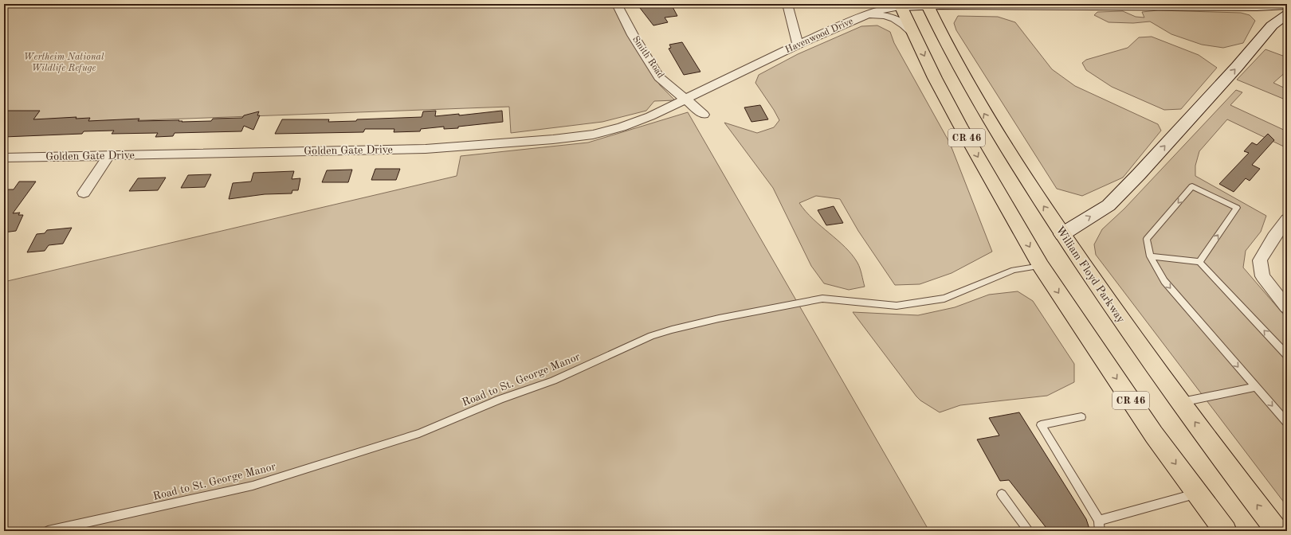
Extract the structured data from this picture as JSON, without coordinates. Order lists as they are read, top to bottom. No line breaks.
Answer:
{"streets":{"highway":["CR 46","William Floyd Parkway"],"street":["Havenwood Drive","Smith Road","Golden Gate Drive"],"lane":["Road to St. George Manor"]},"crossings":[["Havenwood Drive","Smith Road"],["Havenwood Drive","CR 46"],["Havenwood Drive","Golden Gate Drive"],["Havenwood Drive","William Floyd Parkway"],["Smith Road","Golden Gate Drive"],["CR 46","Road to St. George Manor"]],"parks":["Wertheim National Wildlife Refuge"]}
